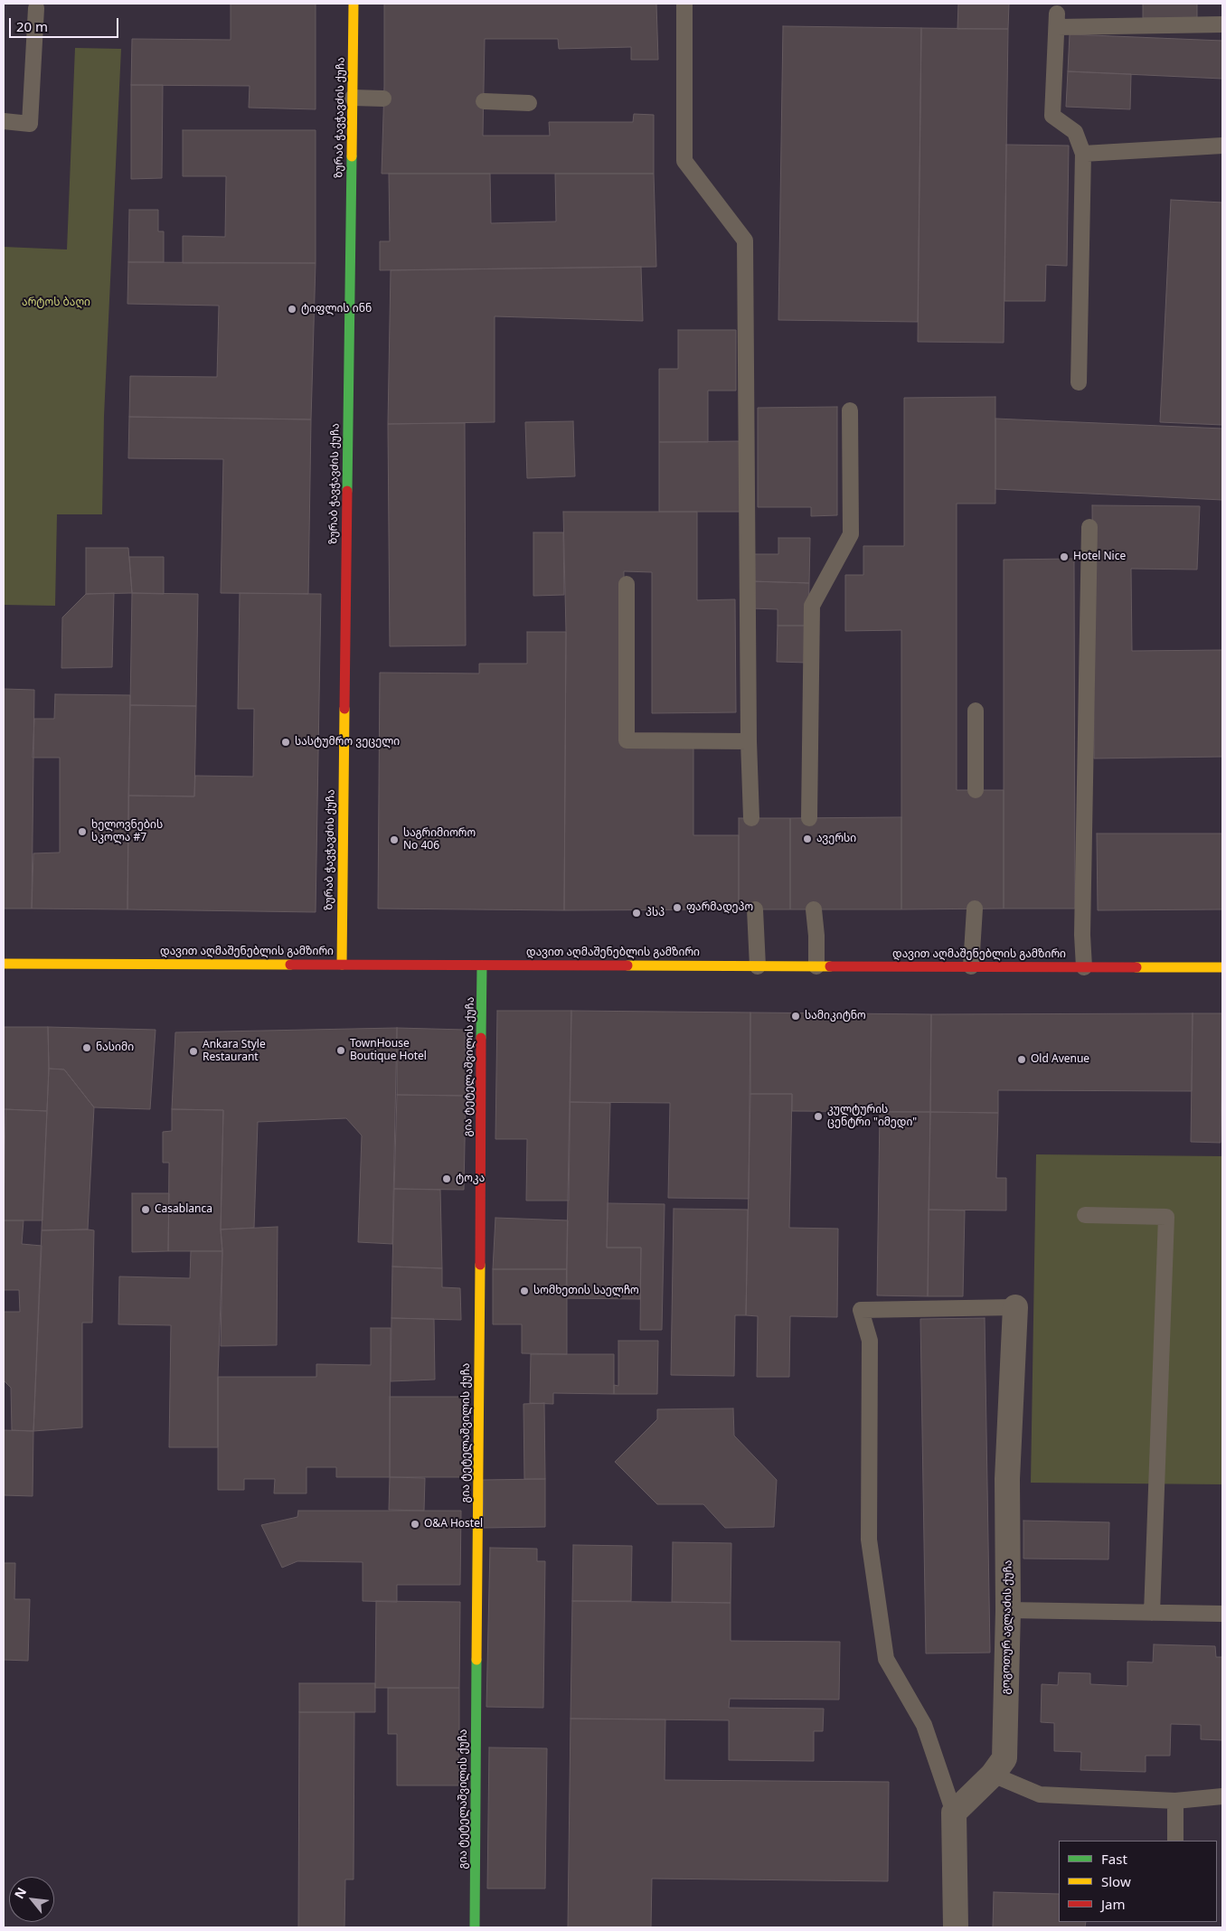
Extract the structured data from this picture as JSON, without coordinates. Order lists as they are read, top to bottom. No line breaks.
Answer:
{"streets":{"street":["ზურაბ ჭავჭავძის ქუჩა","დავით აღმაშენებლის გამზირი","გია ტეტელაშვილის ქუჩა","გოგოთურ აგლაძის ქუჩა"]},"crossings":[["ზურაბ ჭავჭავძის ქუჩა","დავით აღმაშენებლის გამზირი"],["დავით აღმაშენებლის გამზირი","გია ტეტელაშვილის ქუჩა"]],"parks":["არტოს ბაღი"],"places":["ტიფლის ინნ","Hotel Nice","სასტუმრო ვეცელი","ხელოვნების სკოლა #7","ავერსი","საგრიმიორო No 406","ფარმადეპო","პსპ","სამიკიტნო","ნასიმი","TownHouse Boutique Hotel","Ankara Style Restaurant","Old Avenue","კულტურის ცენტრი \"იმედი\"","ტოკა","Casablanca","სომხეთის საელჩო","O&A Hostel"],"legend":["Fast","Slow","Jam"],"scale_bar":"20 m","north":"top left"}
